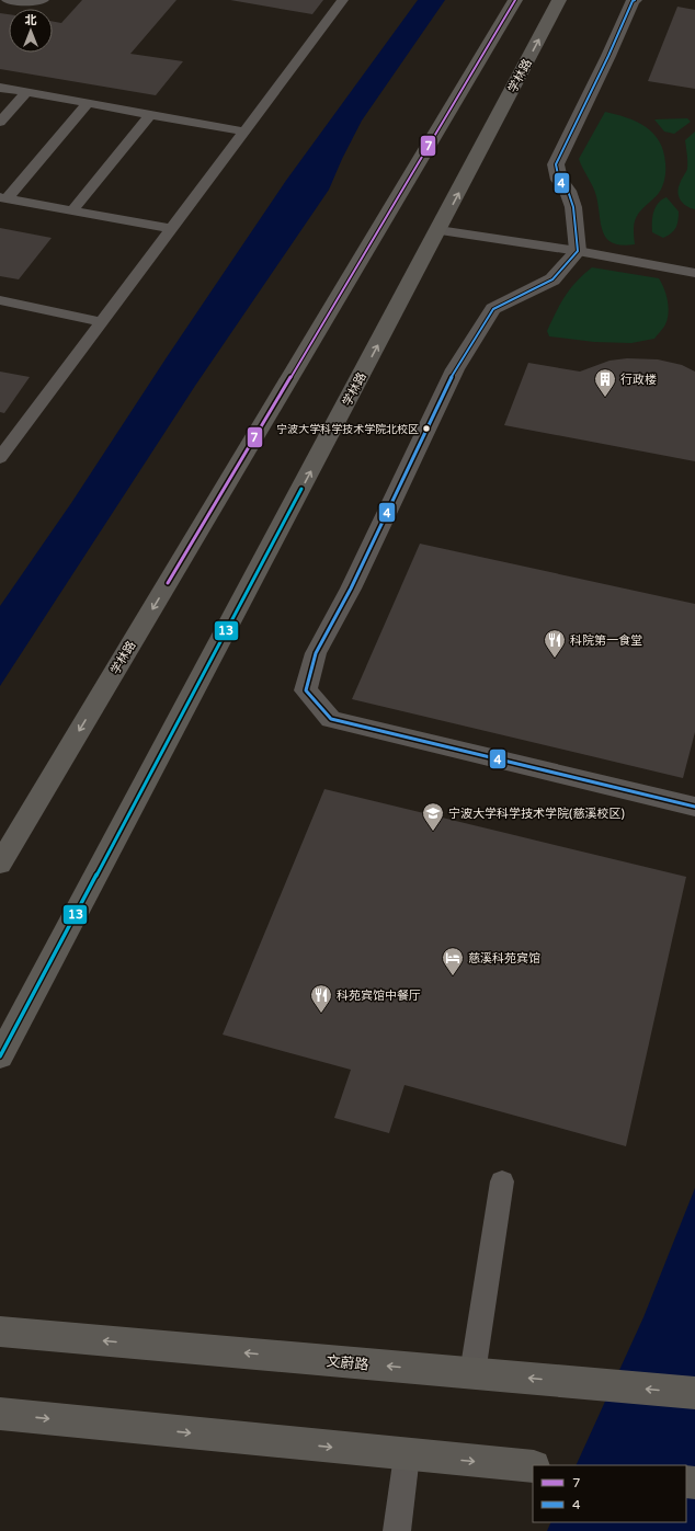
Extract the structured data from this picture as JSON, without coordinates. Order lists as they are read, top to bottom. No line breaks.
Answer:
{"streets":{"main road":["学林路","文蔚路"]},"places":{"building":["行政楼"],"other":["宁波大学科学技术学院北校区"],"restaurant":["科院第一食堂","科苑宾馆中餐厅"],"school or university":["宁波大学科学技术学院(慈溪校区)"],"hotel":["慈溪科苑宾馆"]},"lines":["transit line 7","transit line 4","transit line 13"],"legend":["7","4"],"north":"top"}
